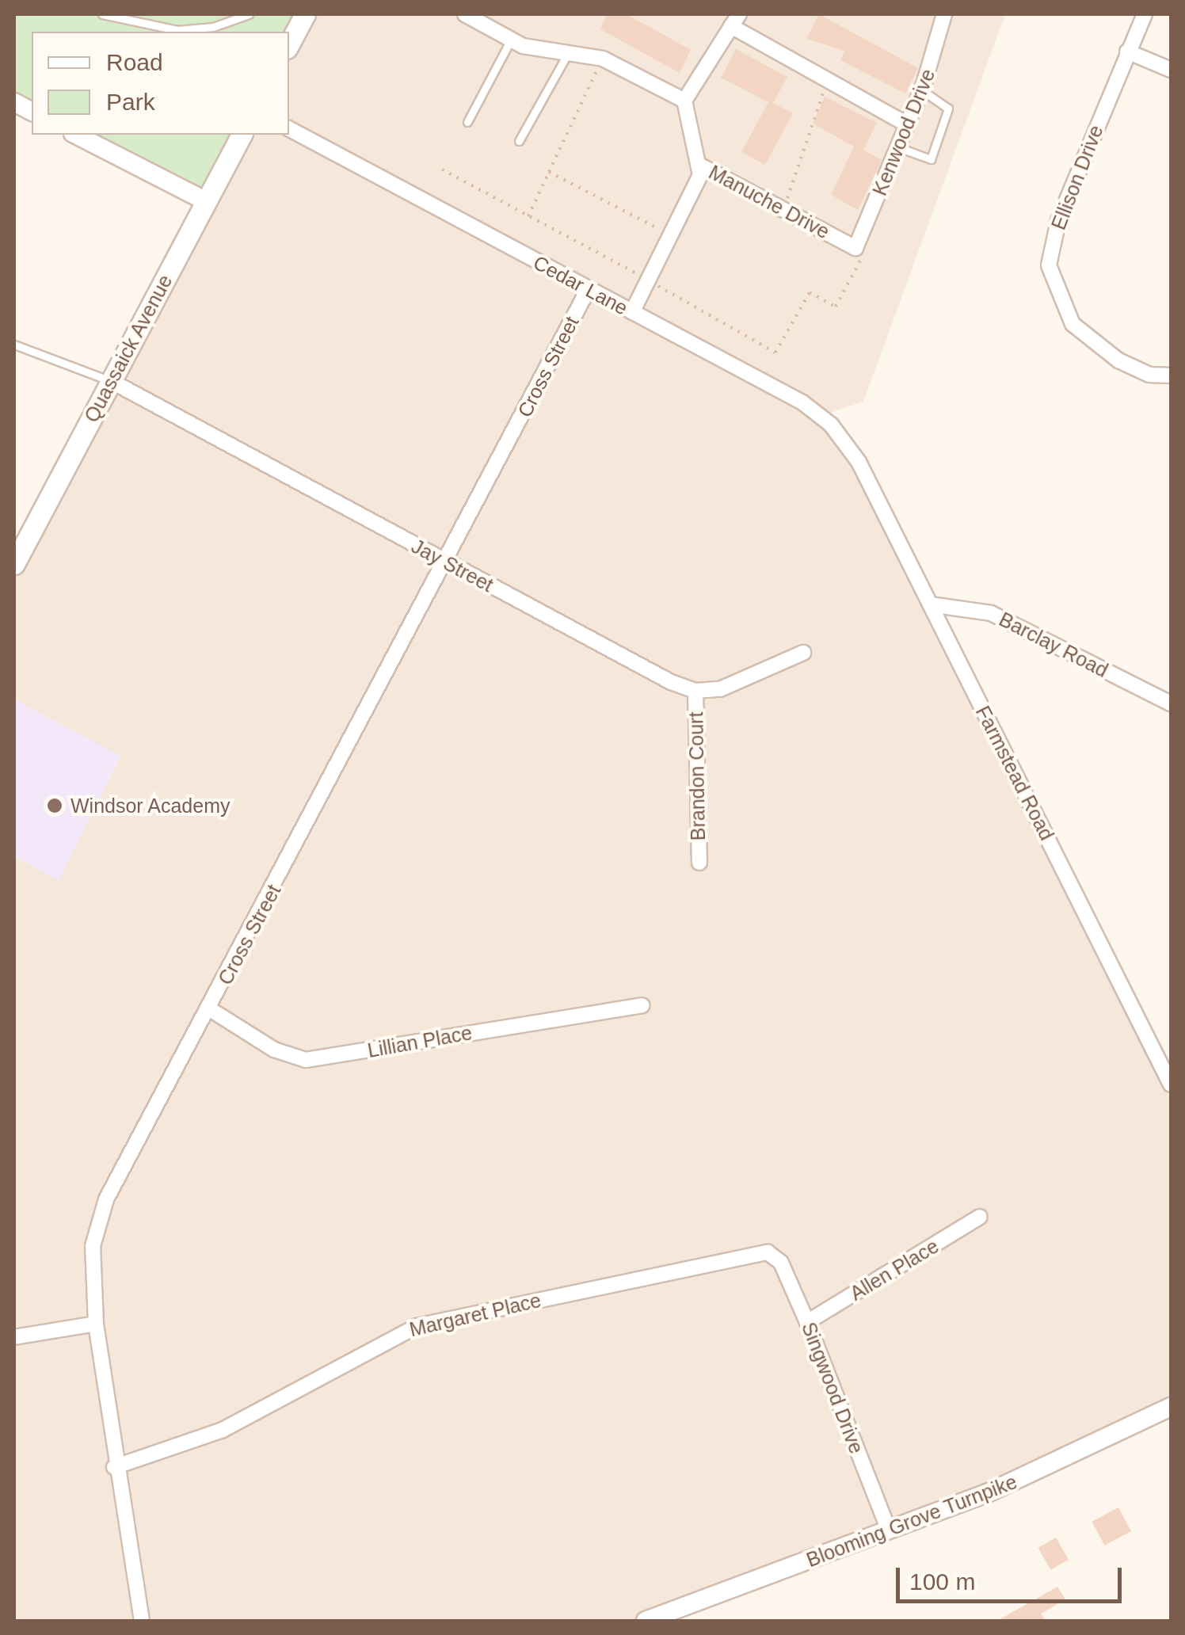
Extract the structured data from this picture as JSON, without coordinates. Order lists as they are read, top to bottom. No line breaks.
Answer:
{"streets":{"main road":["Quassaick Avenue"],"street":["Kenwood Drive","Ellison Drive","Manuche Drive","Cedar Lane","Cross Street","Jay Street","Barclay Road","Farmstead Road","Brandon Court","Lillian Place","Allen Place","Margaret Place","Singwood Drive","Blooming Grove Turnpike"]},"crossings":[["Kenwood Drive","Manuche Drive"],["Cedar Lane","Cross Street"],["Cedar Lane","Farmstead Road"],["Quassaick Avenue","Jay Street"],["Cross Street","Jay Street"],["Cross Street","Lillian Place"],["Cross Street","Margaret Place"],["Jay Street","Brandon Court"],["Barclay Road","Farmstead Road"],["Allen Place","Singwood Drive"],["Margaret Place","Singwood Drive"],["Singwood Drive","Blooming Grove Turnpike"]],"places":["Windsor Academy"],"legend":["Road","Park"],"scale_bar":"100 m"}
